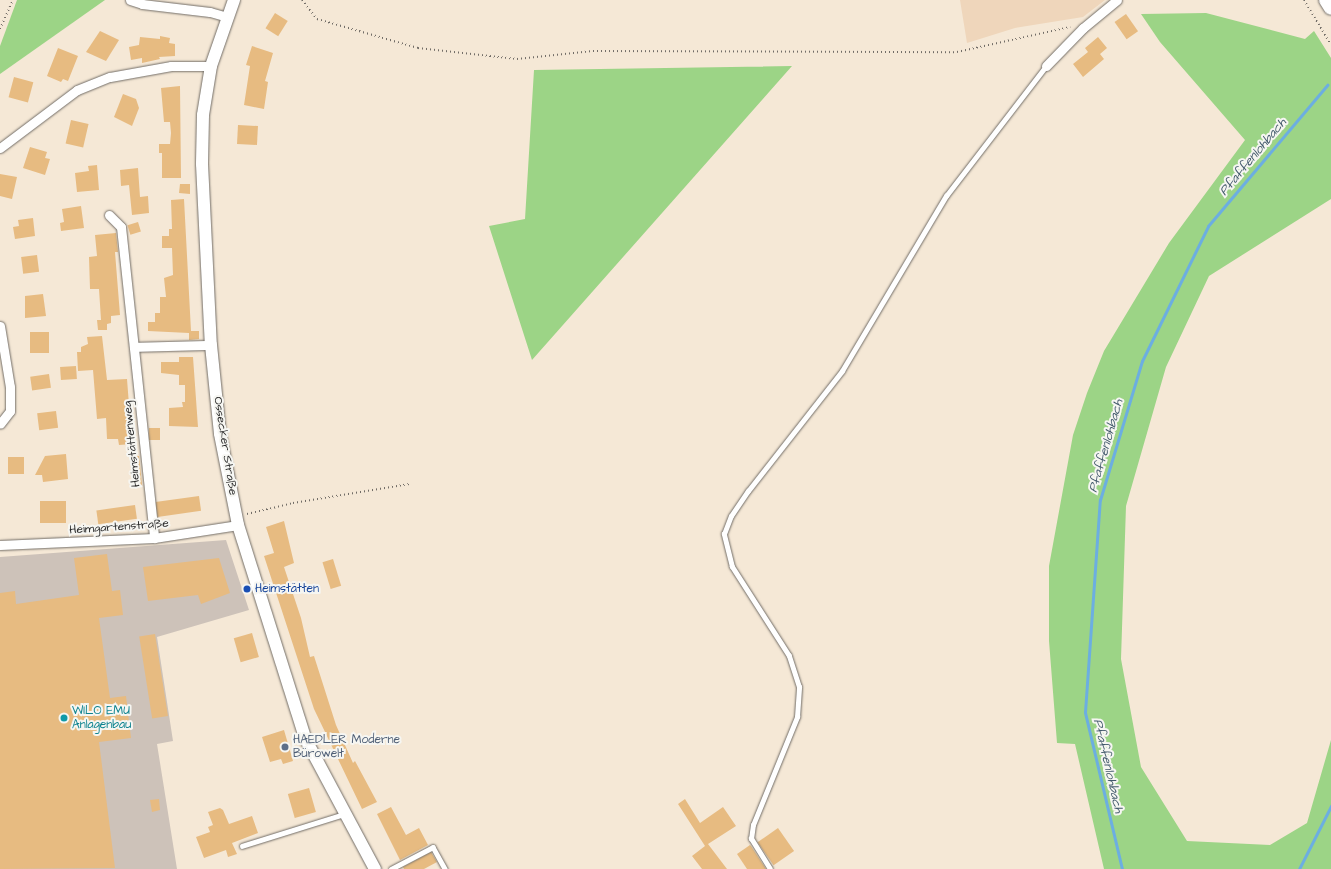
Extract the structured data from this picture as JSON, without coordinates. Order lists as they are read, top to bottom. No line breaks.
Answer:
{"streets":{"street":["Heimstättenweg","Ossecker Straße","Heimgartenstraße"]},"crossings":[["Heimstättenweg","Heimgartenstraße"],["Ossecker Straße","Heimgartenstraße"]],"water":["Pfaffenlohbach"],"places":["Heimstätten","WILO EMU Anlagenbau","HAEDLER Moderne Bürowelt"]}
